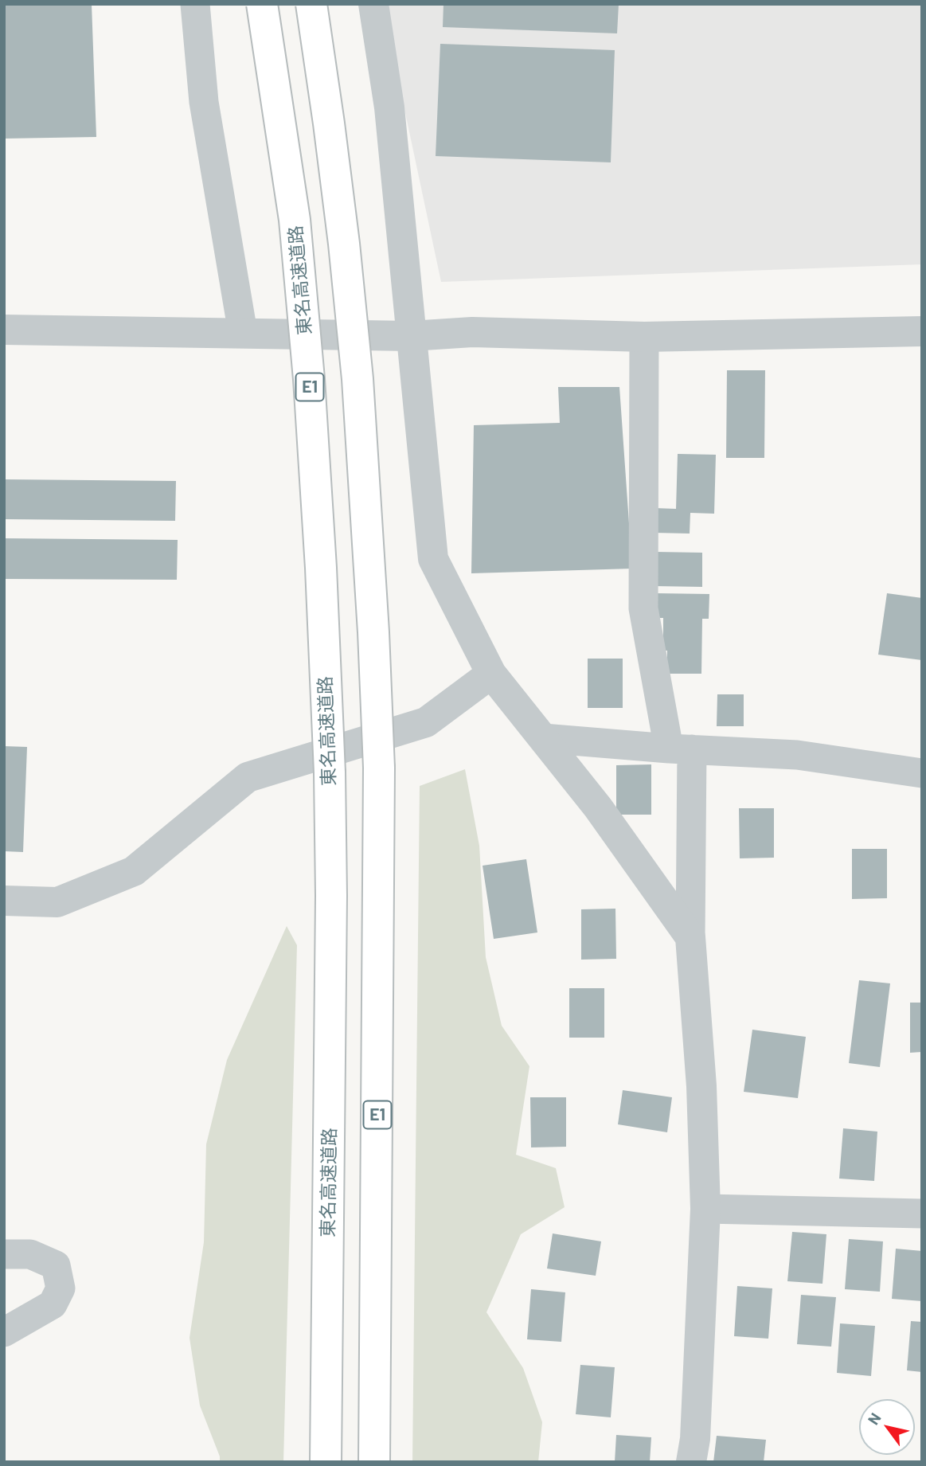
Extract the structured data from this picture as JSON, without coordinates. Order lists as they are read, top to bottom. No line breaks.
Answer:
{"streets":{"highway":["東名高速道路","E1"]},"north":"top left"}
